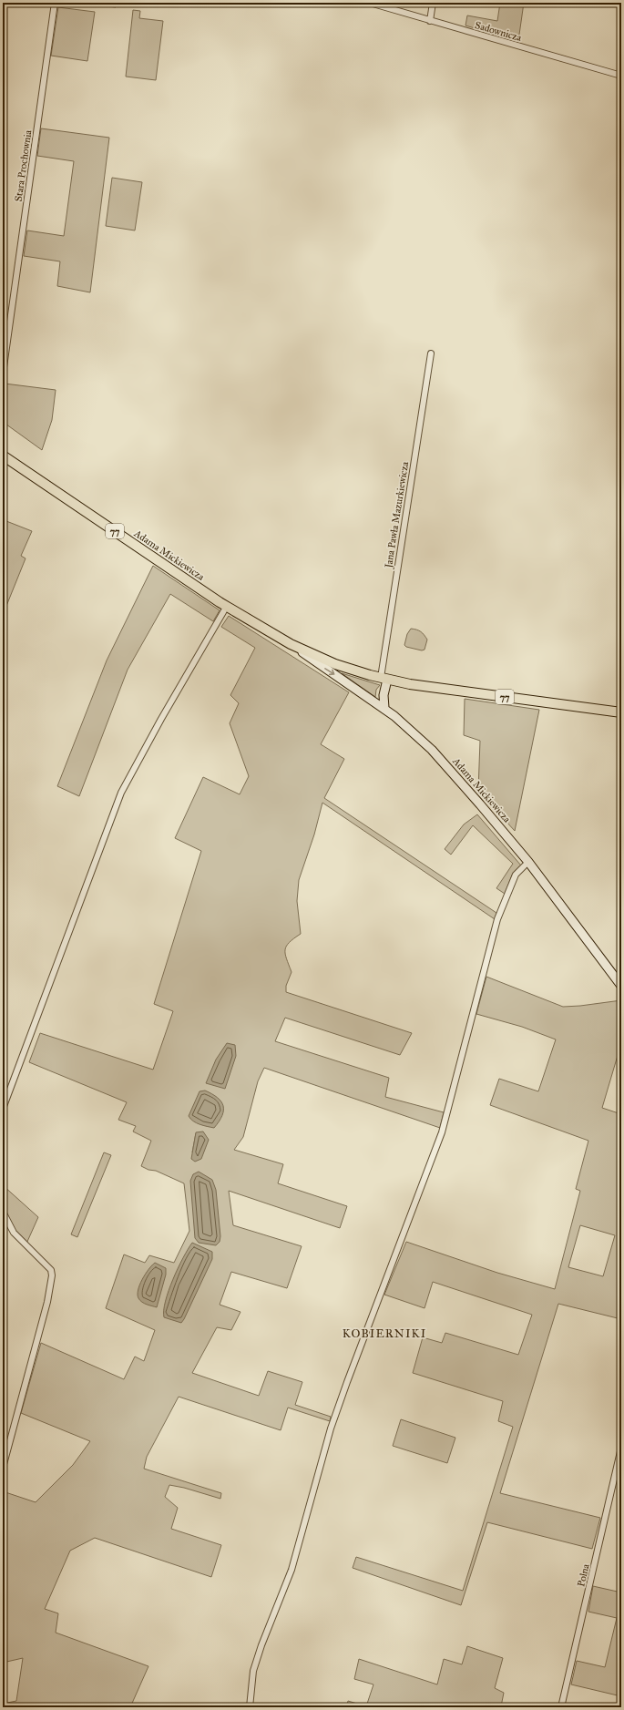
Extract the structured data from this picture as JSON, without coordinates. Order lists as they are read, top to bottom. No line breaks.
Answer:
{"streets":{"main road":["77","Adama Mickiewicza"],"street":["Sadownicza","Stara Prochownia","Jana Pawła Mazurkiewicza","Polna"]},"crossings":[["Jana Pawła Mazurkiewicza","77"],["Jana Pawła Mazurkiewicza","Adama Mickiewicza"],["77","Adama Mickiewicza"]],"districts":["KOBIERNIKI"]}
